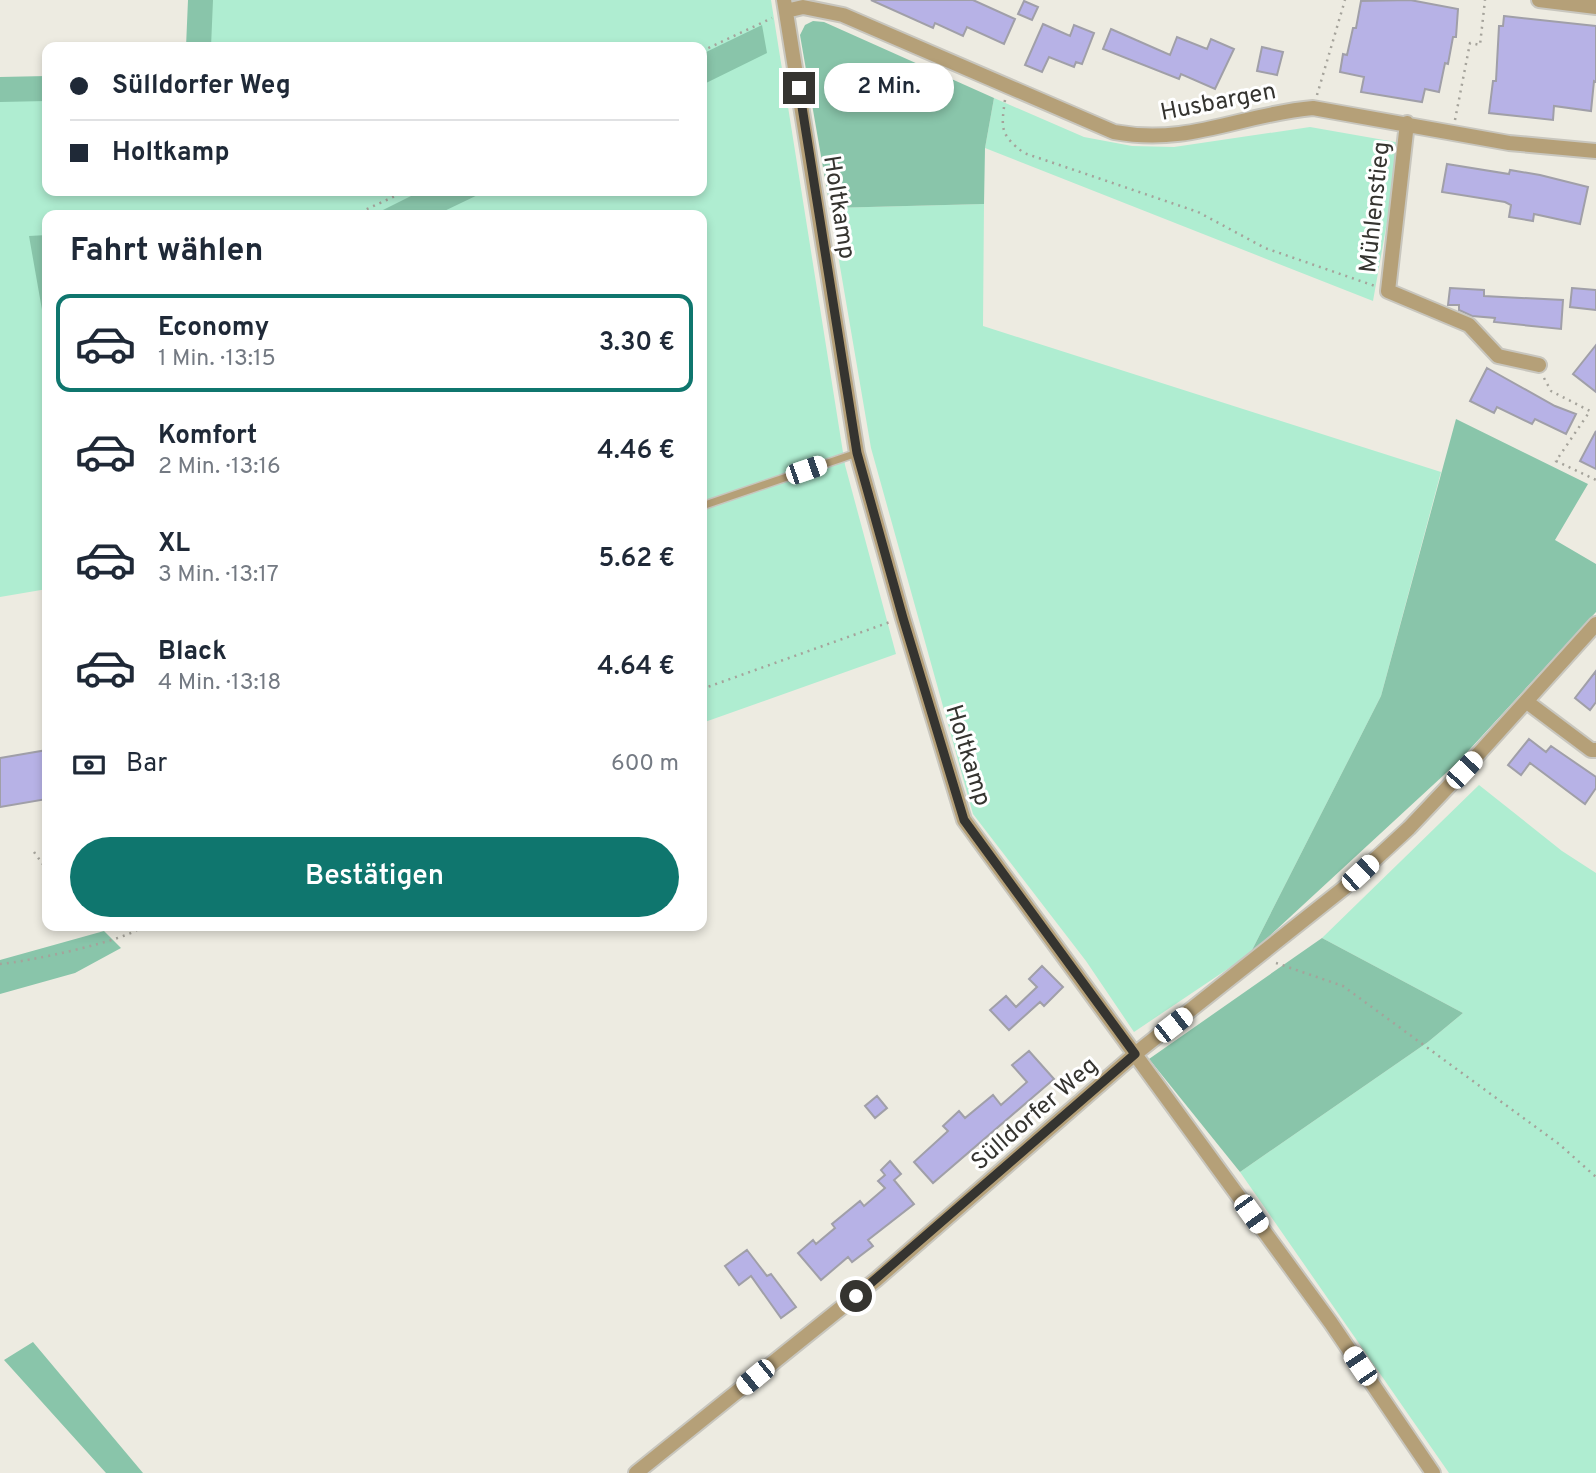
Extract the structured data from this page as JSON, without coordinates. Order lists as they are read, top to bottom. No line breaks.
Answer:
{"streets":{"street":["Husbargen","Holtkamp","Mühlenstieg","Sülldorfer Weg"]},"crossings":[["Husbargen","Holtkamp"],["Husbargen","Mühlenstieg"],["Holtkamp","Sülldorfer Weg"]],"page":{"banner":["Sülldorfer Weg","Holtkamp"],"bubble":"2 Min.","heading":"Fahrt wählen","list":[{"name":"Economy","note":"1 Min. · 13:15","value":"3.30 €"},{"name":"Komfort","note":"2 Min. · 13:16","value":"4.46 €"},{"name":"XL","note":"3 Min. · 13:17","value":"5.62 €"},{"name":"Black","note":"4 Min. · 13:18","value":"4.64 €"}],"pay":["Bar","600 m"],"buttons":"Bestätigen"}}
